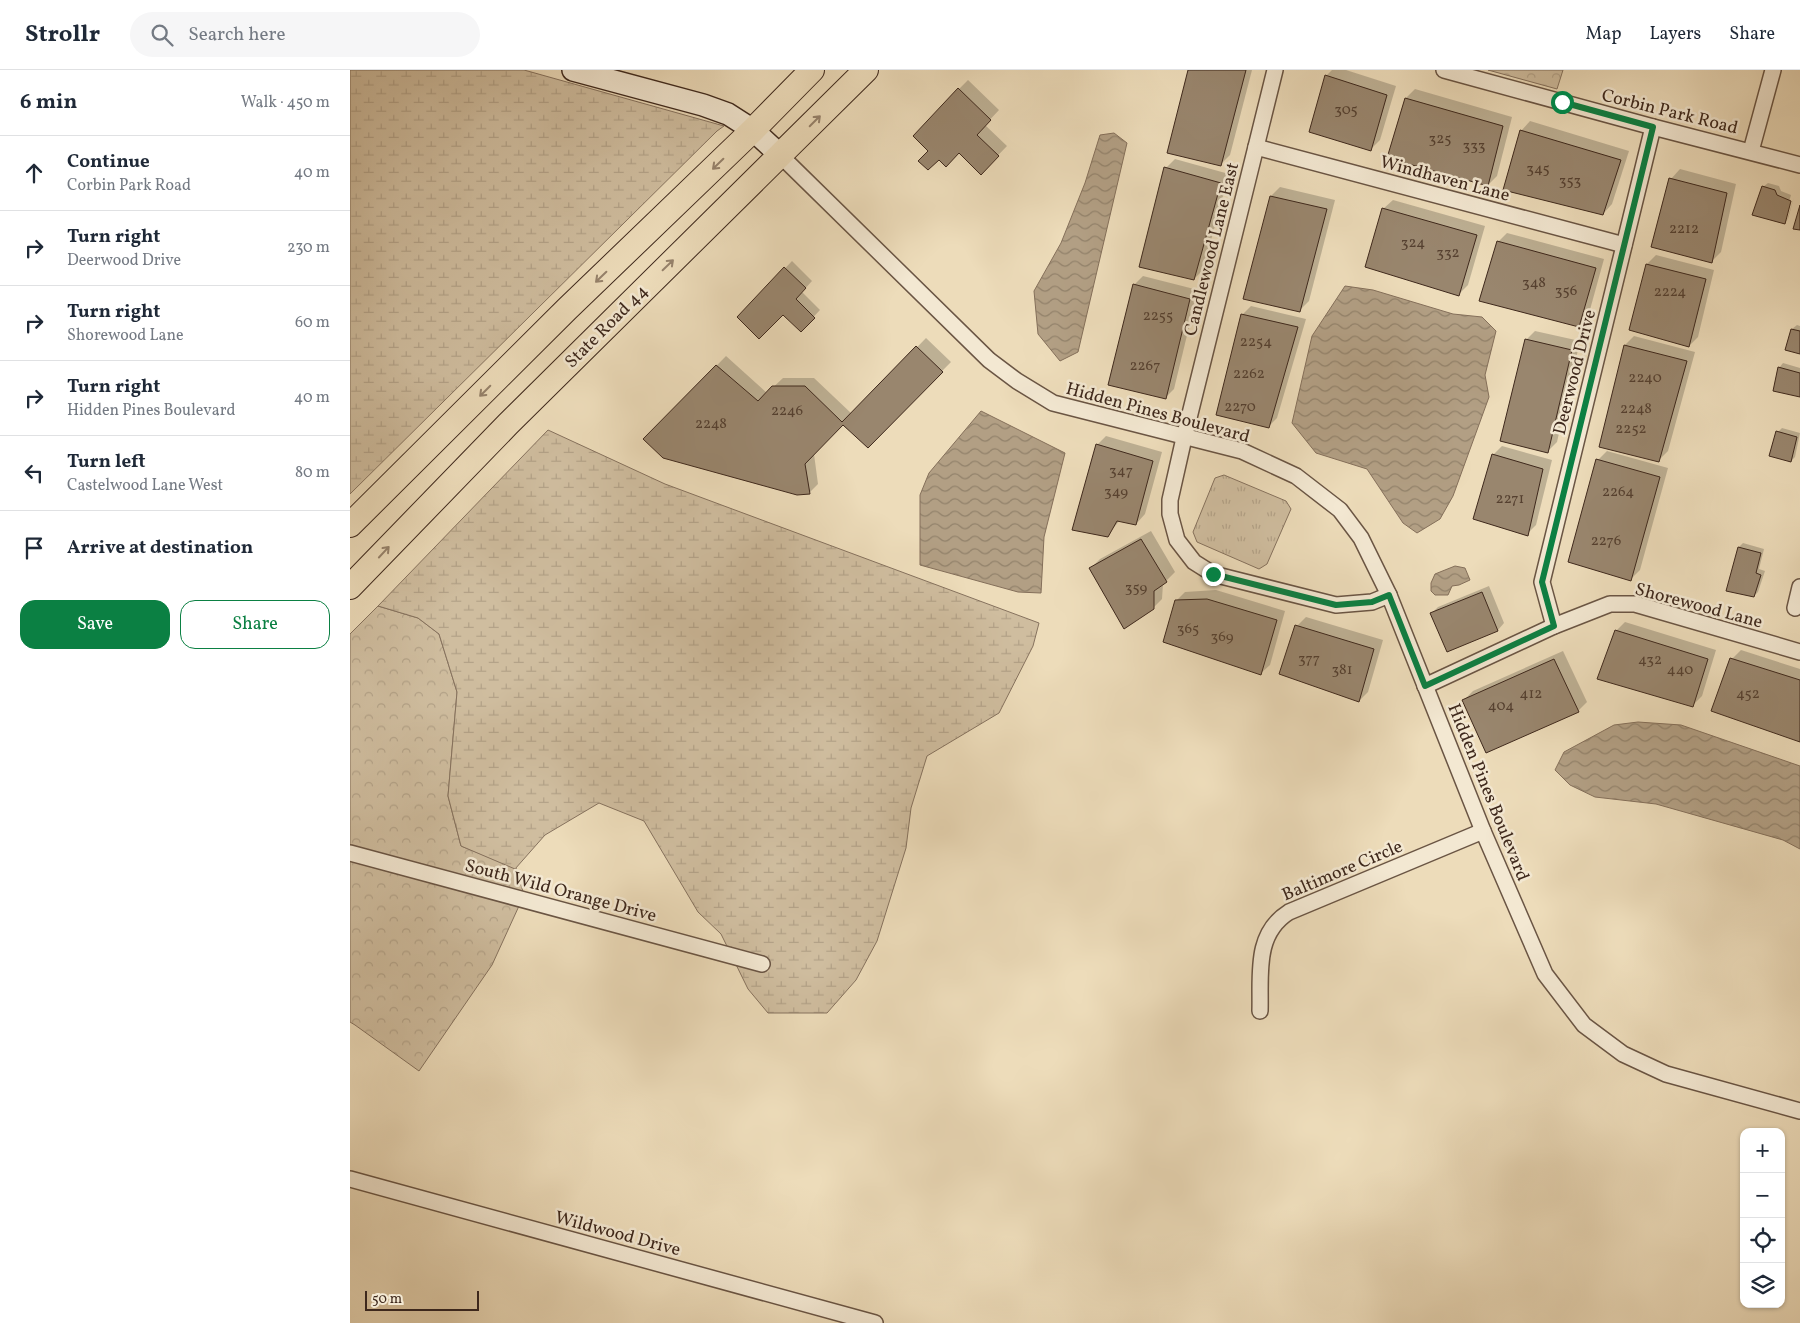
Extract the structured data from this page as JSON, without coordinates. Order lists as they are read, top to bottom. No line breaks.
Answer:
{"streets":{"main road":["State Road 44"],"street":["Corbin Park Road","Windhaven Lane","Candlewood Lane East","Deerwood Drive","Hidden Pines Boulevard","Shorewood Lane","Baltimore Circle","South Wild Orange Drive","Wildwood Drive"]},"crossings":[["Corbin Park Road","Deerwood Drive"],["Windhaven Lane","Candlewood Lane East"],["Windhaven Lane","Deerwood Drive"],["Candlewood Lane East","Hidden Pines Boulevard"],["State Road 44","Hidden Pines Boulevard"],["Deerwood Drive","Shorewood Lane"],["Hidden Pines Boulevard","Shorewood Lane"],["Hidden Pines Boulevard","Baltimore Circle"]],"house_numbers":["305","325","333","345","353","2212","324","332","348","356","2224","2255","2254","2267","2262","2240","2270","2248","2246","2248","2252","347","349","2264","2271","2276","359","365","369","377","432","381","440","412","452","404"],"scale_bar":"50 m","page":{"header":"Strollr","search":"Search here","nav":["Map","Layers","Share"],"heading":["6 min","Walk · 450 m"],"list":[["Continue","Corbin Park Road","40 m"],["Turn right","Deerwood Drive","230 m"],["Turn right","Shorewood Lane","60 m"],["Turn right","Hidden Pines Boulevard","40 m"],["Turn left","Castelwood Lane West","80 m"],"Arrive at destination"],"buttons":["Save","Share"],"map_buttons":["+","−"],"scale":"50 m"}}
